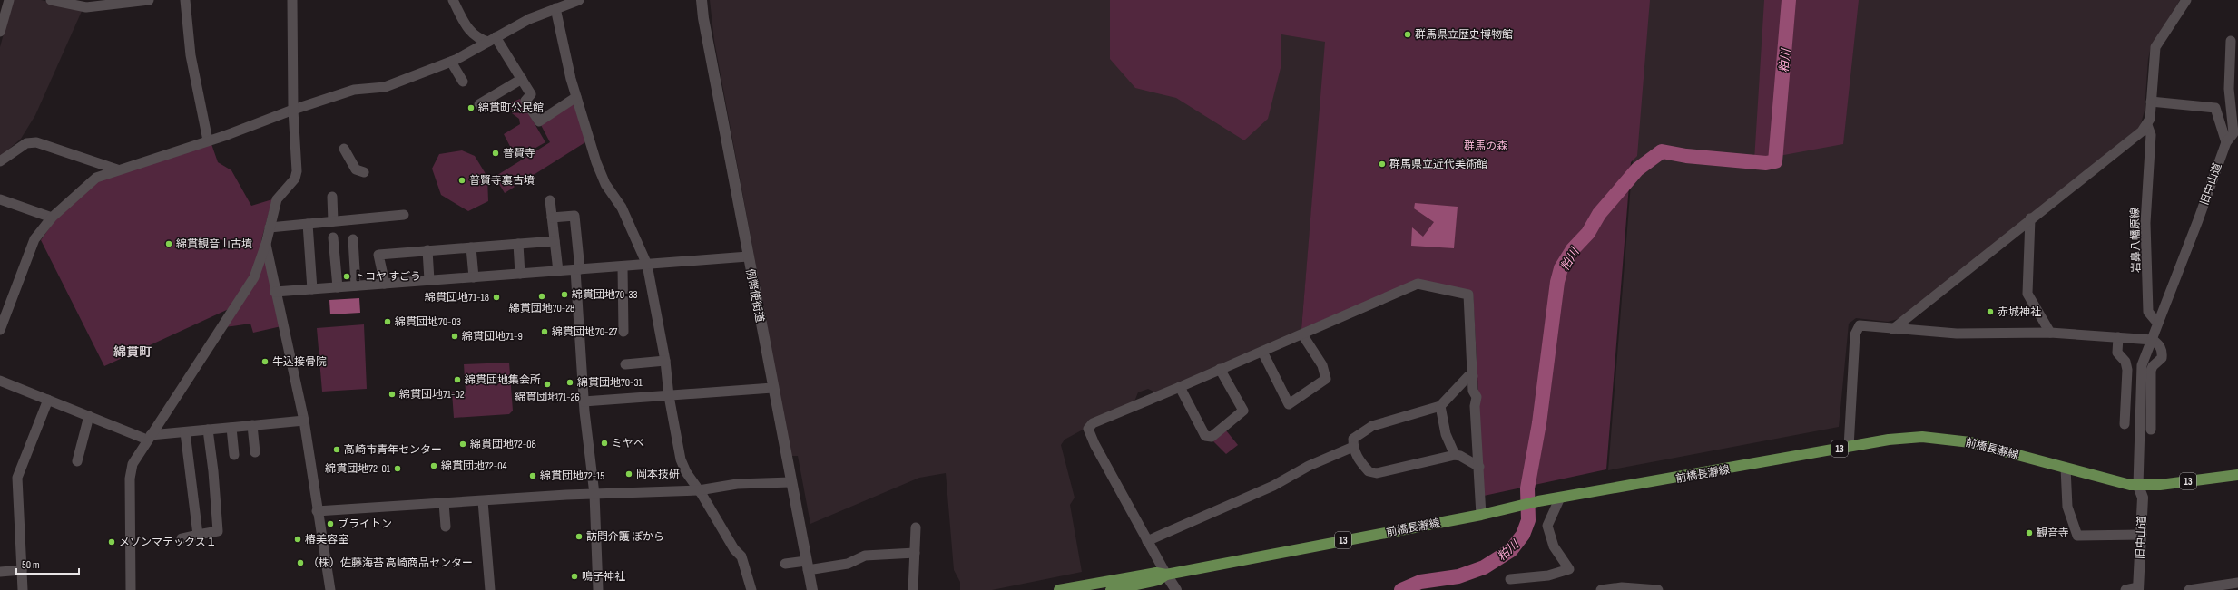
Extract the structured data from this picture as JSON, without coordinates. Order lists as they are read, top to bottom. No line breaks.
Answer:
{"streets":{"main road":["旧中山道","例幣使街道","13","前橋長瀞線"],"street":["岩鼻八幡原線"]},"crossings":[["旧中山道","岩鼻八幡原線"],["旧中山道","前橋長瀞線"]],"districts":["綿貫町"],"water":["粕川"],"parks":["群馬の森"],"places":["群馬県立歴史博物館","綿貫町公民館","普賢寺","群馬県立近代美術館","普賢寺裏古墳","綿貫観音山古墳","トコヤ すごう","綿貫団地70-33","綿貫団地70-28","綿貫団地71-18","赤城神社","綿貫団地70-03","綿貫団地70-27","綿貫団地71-9","牛込接骨院","綿貫団地集会所","綿貫団地70-31","綿貫団地71-26","綿貫団地71-02","ミヤベ","綿貫団地72-08","高崎市青年センター","綿貫団地72-04","綿貫団地72-01","岡本技研","綿貫団地72-15","ブライトン","観音寺","訪問介護 ぽから","椿美容室","メゾンマテックス１","（株）佐藤海苔 高崎商品センター","鳴子神社"],"scale_bar":"50 m"}
